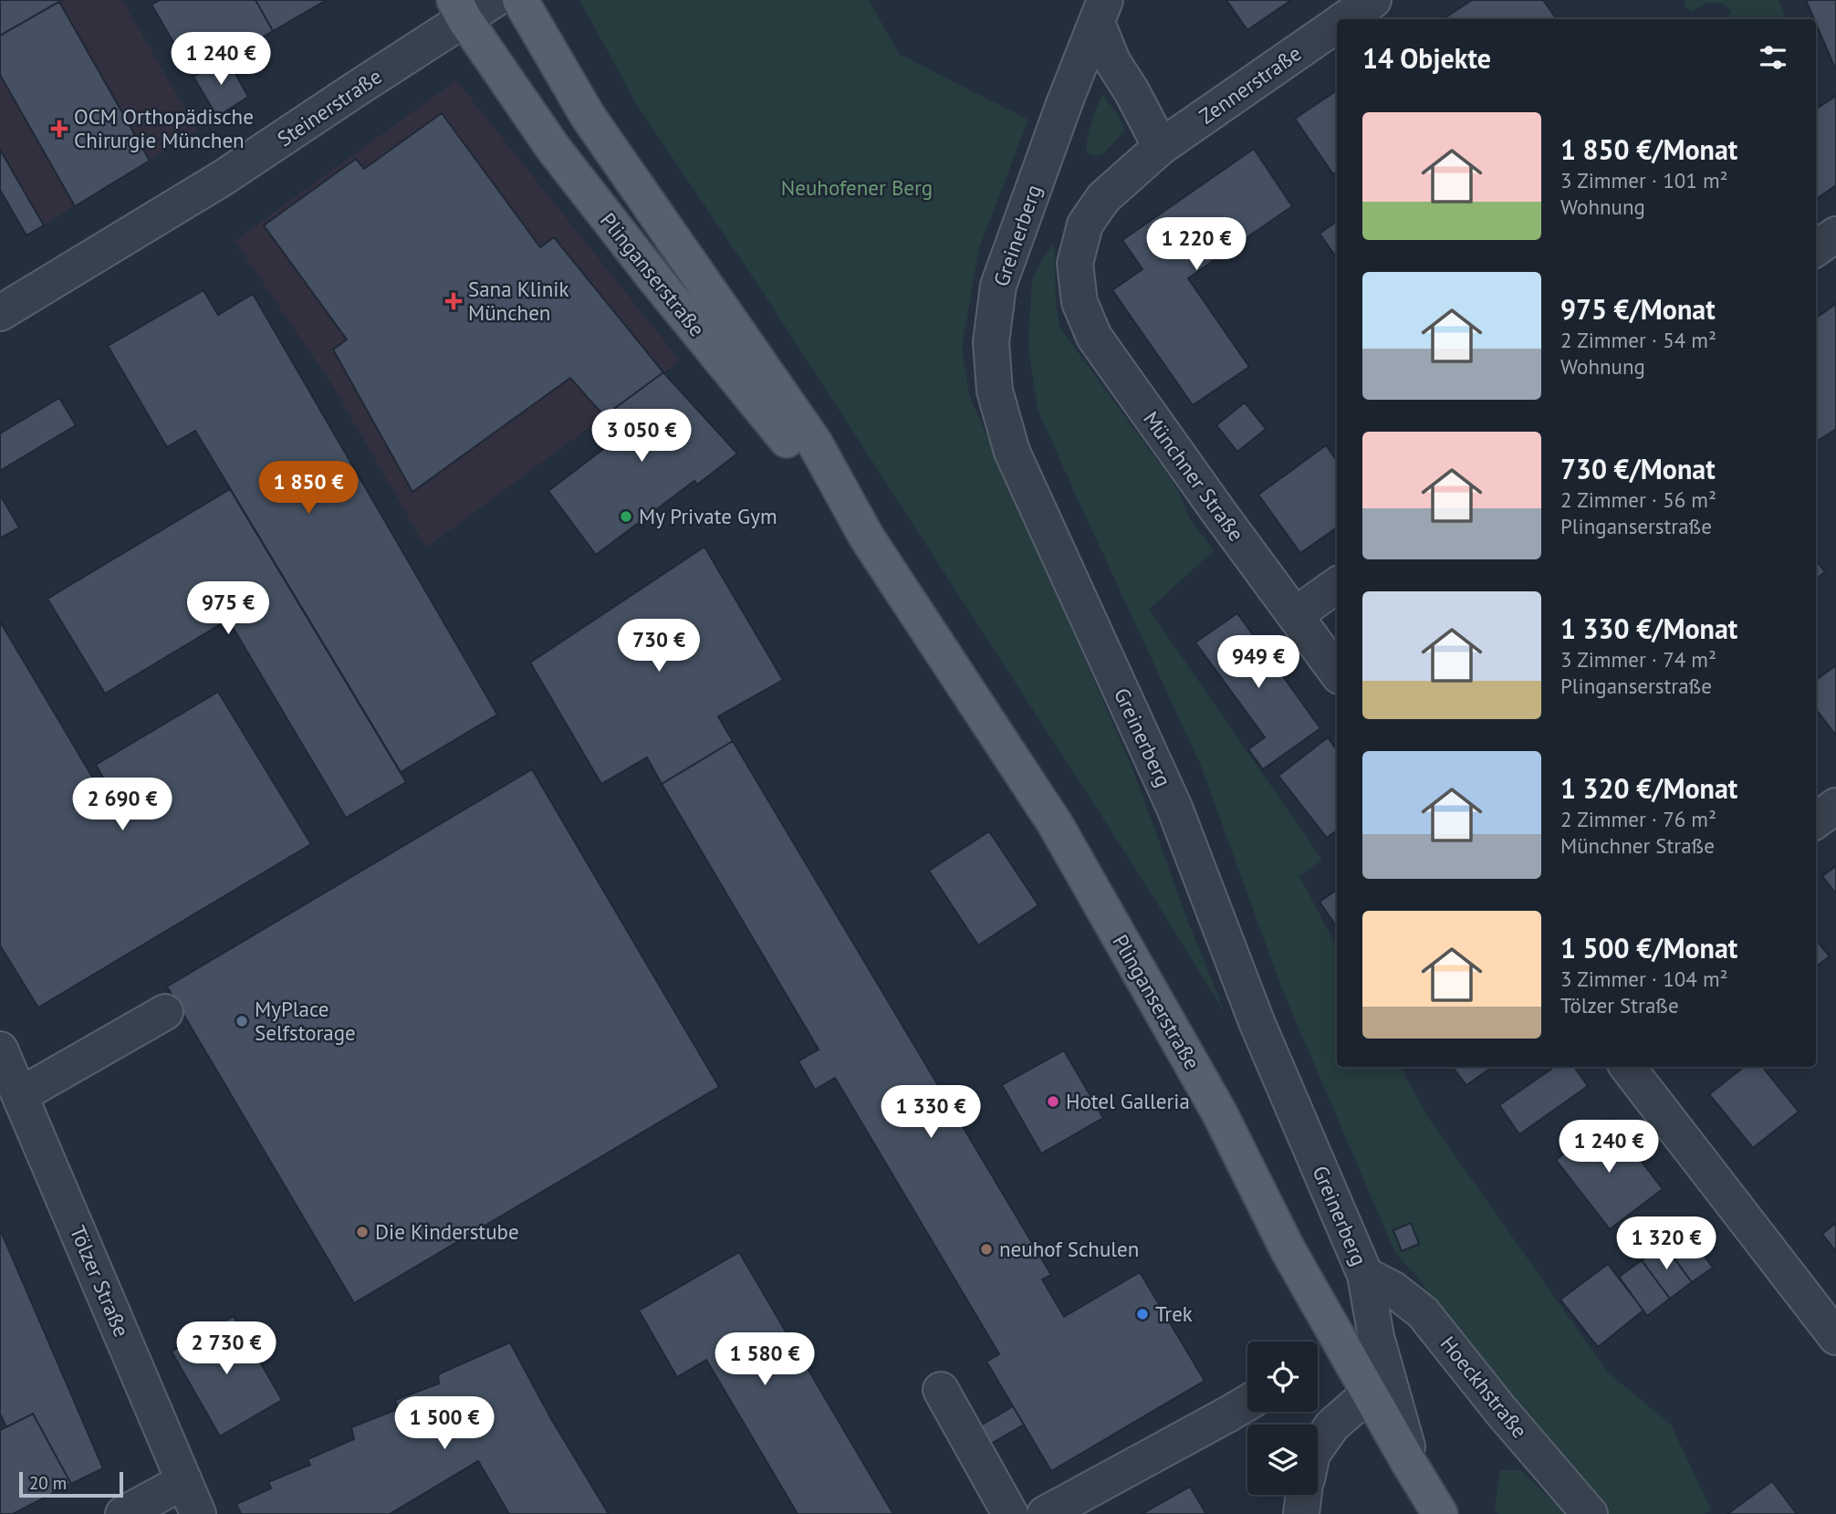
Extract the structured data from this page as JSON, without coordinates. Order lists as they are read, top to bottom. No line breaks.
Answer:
{"streets":{"main road":["Plinganserstraße"],"street":["Zennerstraße","Steinerstraße","Greinerberg","Münchner Straße","Tölzer Straße","Hoeckhstraße"]},"crossings":[["Zennerstraße","Münchner Straße"],["Steinerstraße","Plinganserstraße"],["Greinerberg","Plinganserstraße"],["Greinerberg","Hoeckhstraße"]],"parks":["Neuhofener Berg"],"places":{"health":["OCM Orthopädische Chirurgie München","Sana Klinik München"],"other":["My Private Gym","MyPlace Selfstorage","Hotel Galleria","Die Kinderstube","neuhof Schulen","Trek"]},"scale_bar":"20 m","page":{"heading":"14 Objekte","price":["1 240 €","1 220 €","3 050 €","1 850 €","975 €","730 €","949 €","2 690 €","1 330 €","1 240 €","1 320 €","2 730 €","1 580 €","1 500 €"],"list":[{"name":"1 850 €/Monat","note":"3 Zimmer · 101 m² · Wohnung"},{"name":"975 €/Monat","note":"2 Zimmer · 54 m² · Wohnung"},{"name":"730 €/Monat","note":"2 Zimmer · 56 m² · Plinganserstraße"},{"name":"1 330 €/Monat","note":"3 Zimmer · 74 m² · Plinganserstraße"},{"name":"1 320 €/Monat","note":"2 Zimmer · 76 m² · Münchner Straße"},{"name":"1 500 €/Monat","note":"3 Zimmer · 104 m² · Tölzer Straße"}],"scale":"20 m"}}
